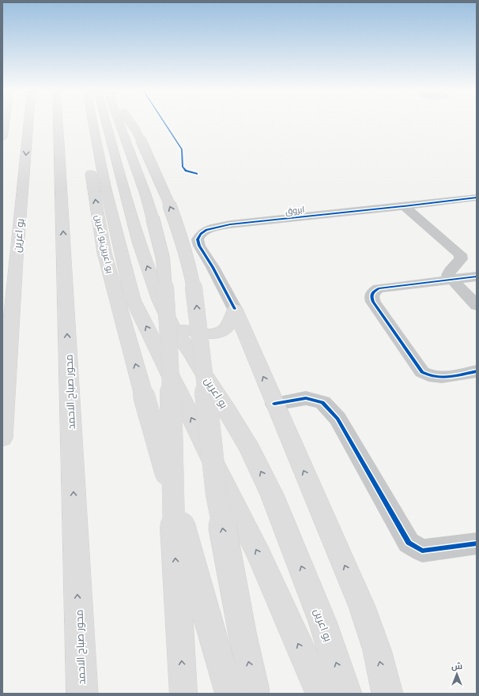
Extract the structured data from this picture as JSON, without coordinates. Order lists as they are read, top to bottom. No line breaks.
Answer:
{"streets":{"main road":["بو اعرين","بو اعرين,بو اعرين","محور صباح الاحمد"],"street":["ابروق"]},"north":"top"}
